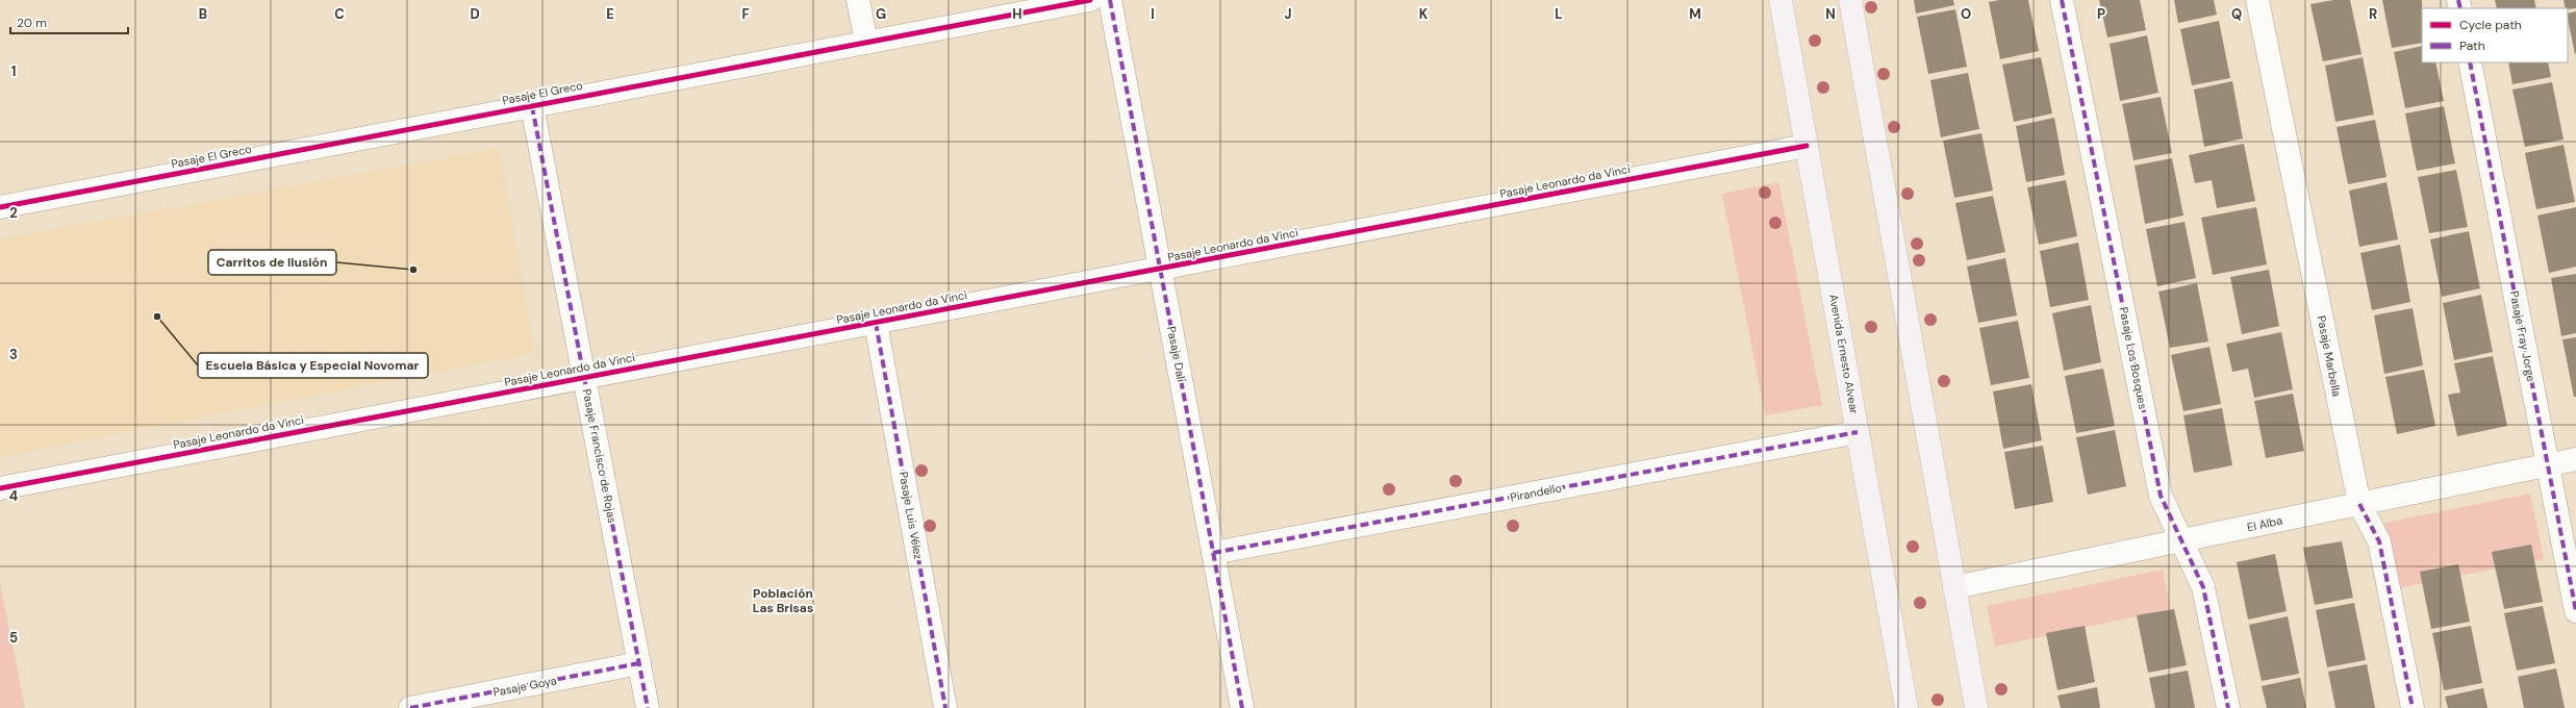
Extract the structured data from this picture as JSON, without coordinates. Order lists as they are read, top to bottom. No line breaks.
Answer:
{"streets":{"main road":["Avenida Ernesto Alvear"],"street":["Pasaje El Greco","Pasaje Leonardo da Vinci","Pasaje Fray Jorge","Pasaje Dali","Pasaje Marbella","Pasaje Los Bosques","Pasaje Francisco de Rojas","Pirandello","Pasaje Luis Vélez","El Alba","Pasaje Goya"]},"crossings":[["Pasaje El Greco","Pasaje Francisco de Rojas"],["Pasaje Leonardo da Vinci","Pasaje Dali"],["Pasaje Leonardo da Vinci","Avenida Ernesto Alvear"],["Pasaje Leonardo da Vinci","Pasaje Francisco de Rojas"],["Pasaje Leonardo da Vinci","Pasaje Luis Vélez"],["Pasaje Fray Jorge","El Alba"],["Pasaje Dali","Pirandello"],["Avenida Ernesto Alvear","Pirandello"],["Pasaje Marbella","El Alba"],["Pasaje Los Bosques","El Alba"],["Pasaje Francisco de Rojas","Pasaje Goya"]],"districts":["Población Las Brisas"],"places":["Carritos de Ilusión","Escuela Básica y Especial Novomar"],"legend":["Cycle path","Path"],"scale_bar":"20 m","grid":{"columns":["B","C","D","E","F","G","H","I","J","K","L","M","N","O","P","Q","R"],"rows":["1","2","3","4","5"]}}
